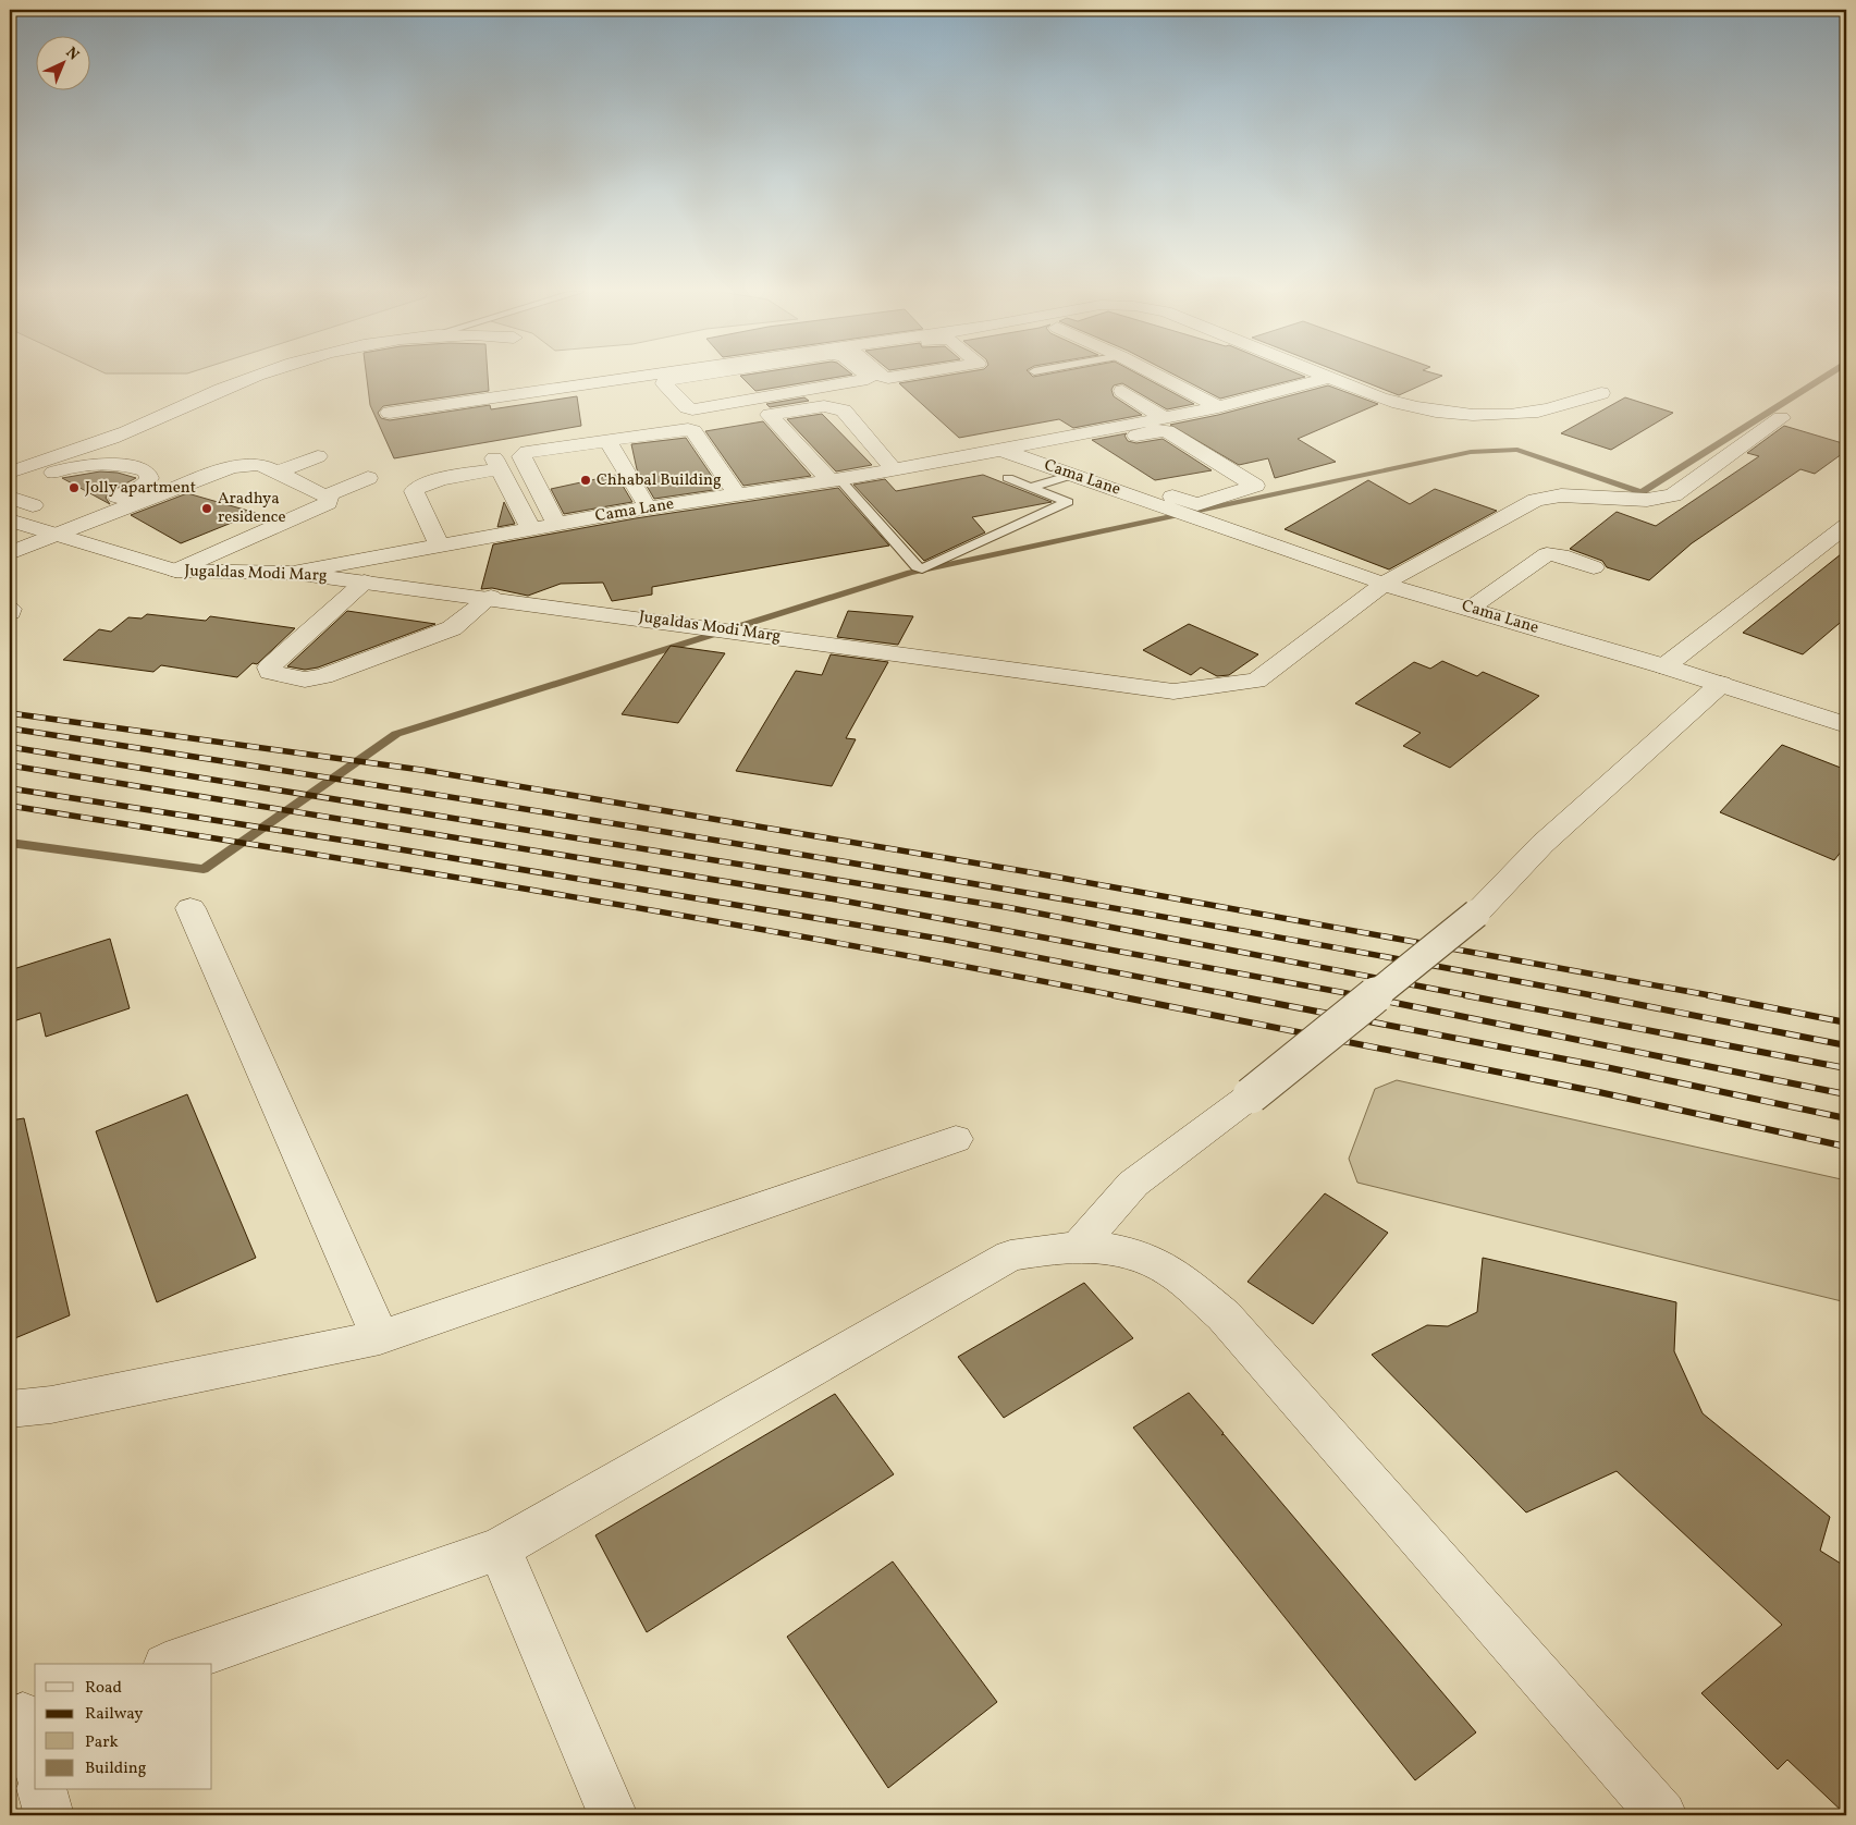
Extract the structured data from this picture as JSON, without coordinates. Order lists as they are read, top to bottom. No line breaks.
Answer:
{"streets":{"street":["Cama Lane","Jugaldas Modi Marg"]},"crossings":[["Cama Lane","Jugaldas Modi Marg"]],"places":["Chhabal Building","Jolly apartment","Aradhya residence"],"legend":["Road","Railway","Park","Building"],"north":"top right"}
